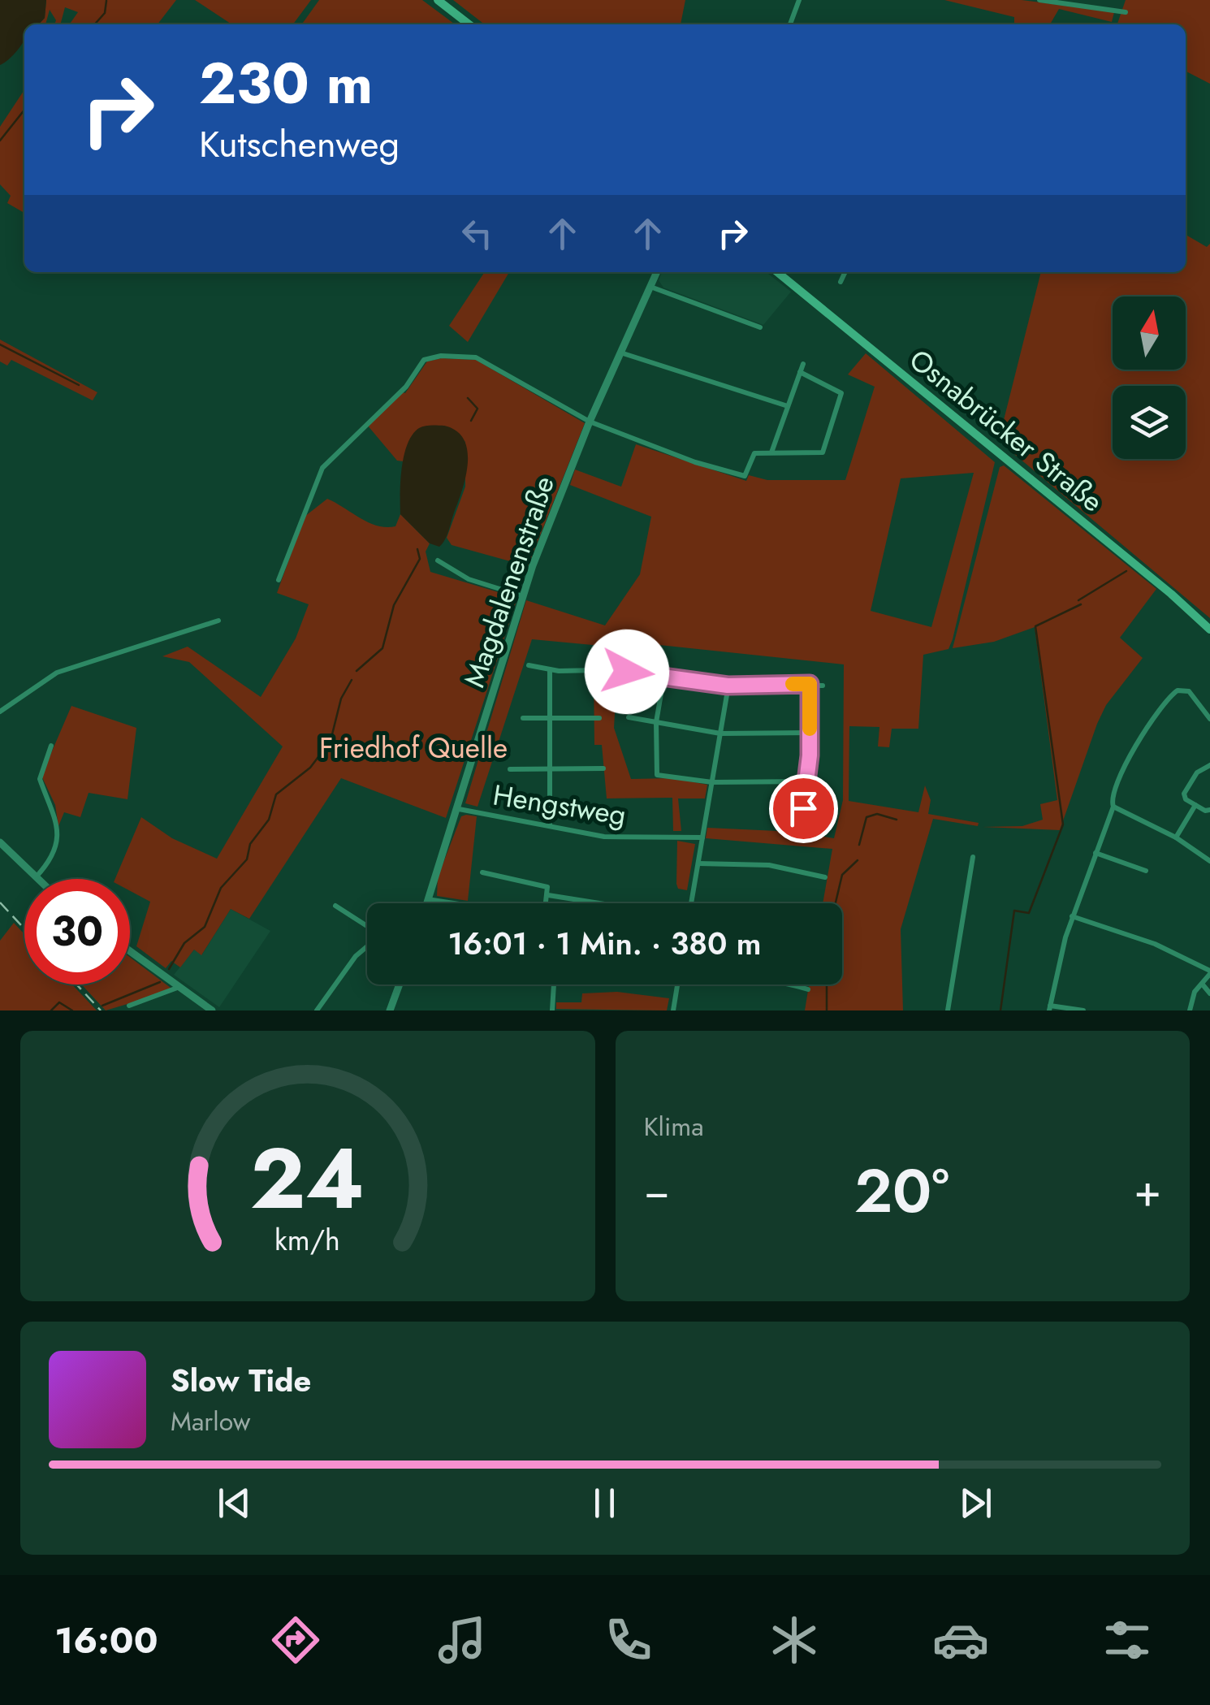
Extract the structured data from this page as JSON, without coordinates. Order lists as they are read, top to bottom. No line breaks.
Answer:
{"streets":{"main road":["Osnabrücker Straße"],"street":["Magdalenenstraße","Hengstweg"]},"crossings":[["Magdalenenstraße","Hengstweg"]],"parks":["Friedhof Quelle"],"north":"top","page":{"turn":["230 m","Kutschenweg"],"limit":"30","trip":"16:01 · 1 Min. · 380 m","tile":"Klima","heat":["−","20°","+"],"song":["Slow Tide","Marlow"],"tabs":"16:00","gauge":["24","km/h"]}}
